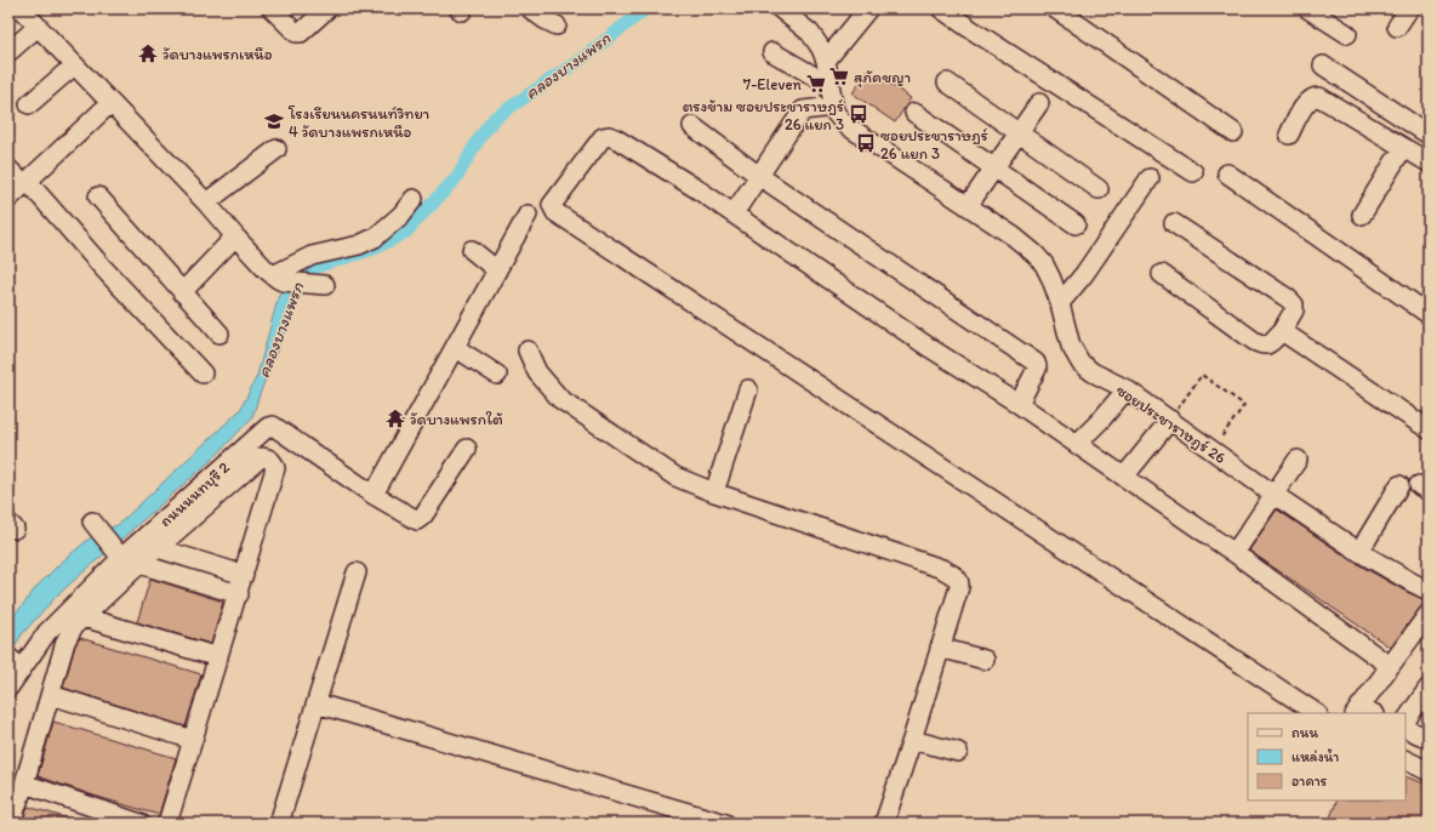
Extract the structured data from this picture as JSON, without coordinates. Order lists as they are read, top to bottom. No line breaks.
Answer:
{"streets":{"street":["ซอยประชาราษฎร์ 26","ถนนนนทบุรี 2"]},"water":["คลองบางแพรก"],"places":{"temple":["วัดบางแพรกเหนือ","วัดบางแพรกใต้"],"supermarket":["สุภัคชญา","7-Eleven"],"bus stop":["ตรงข้าม ซอยประชาราษฎร์ 26 แยก 3","ซอยประชาราษฎร์ 26 แยก 3"],"school or university":["โรงเรียนนครนนท์วิทยา 4 วัดบางแพรกเหนือ"]},"legend":["ถนน","แหล่งน้ำ","อาคาร"]}
